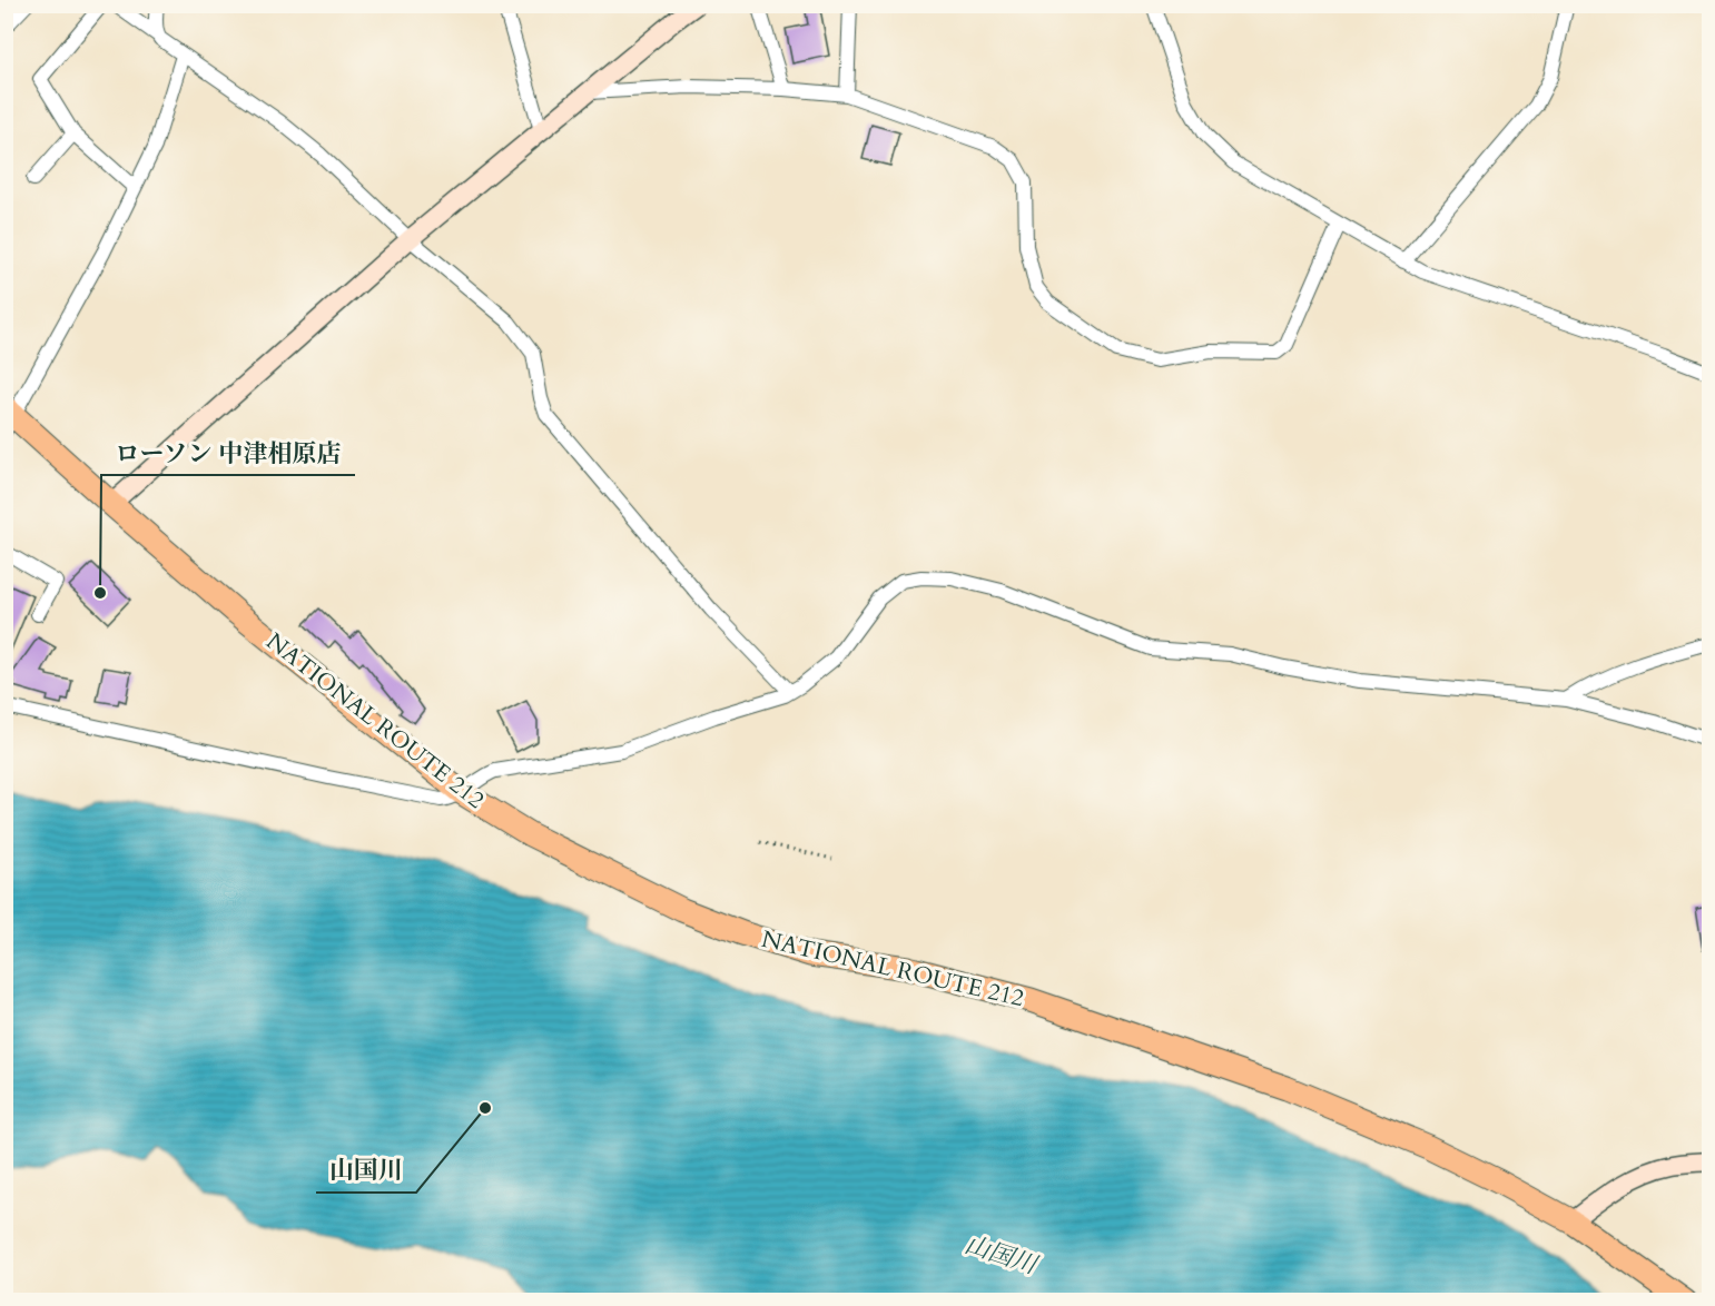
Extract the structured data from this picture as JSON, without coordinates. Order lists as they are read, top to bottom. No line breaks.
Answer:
{"streets":{"highway":["NATIONAL ROUTE 212"]},"water":["山国川"],"places":["ローソン 中津相原店","山国川"]}
